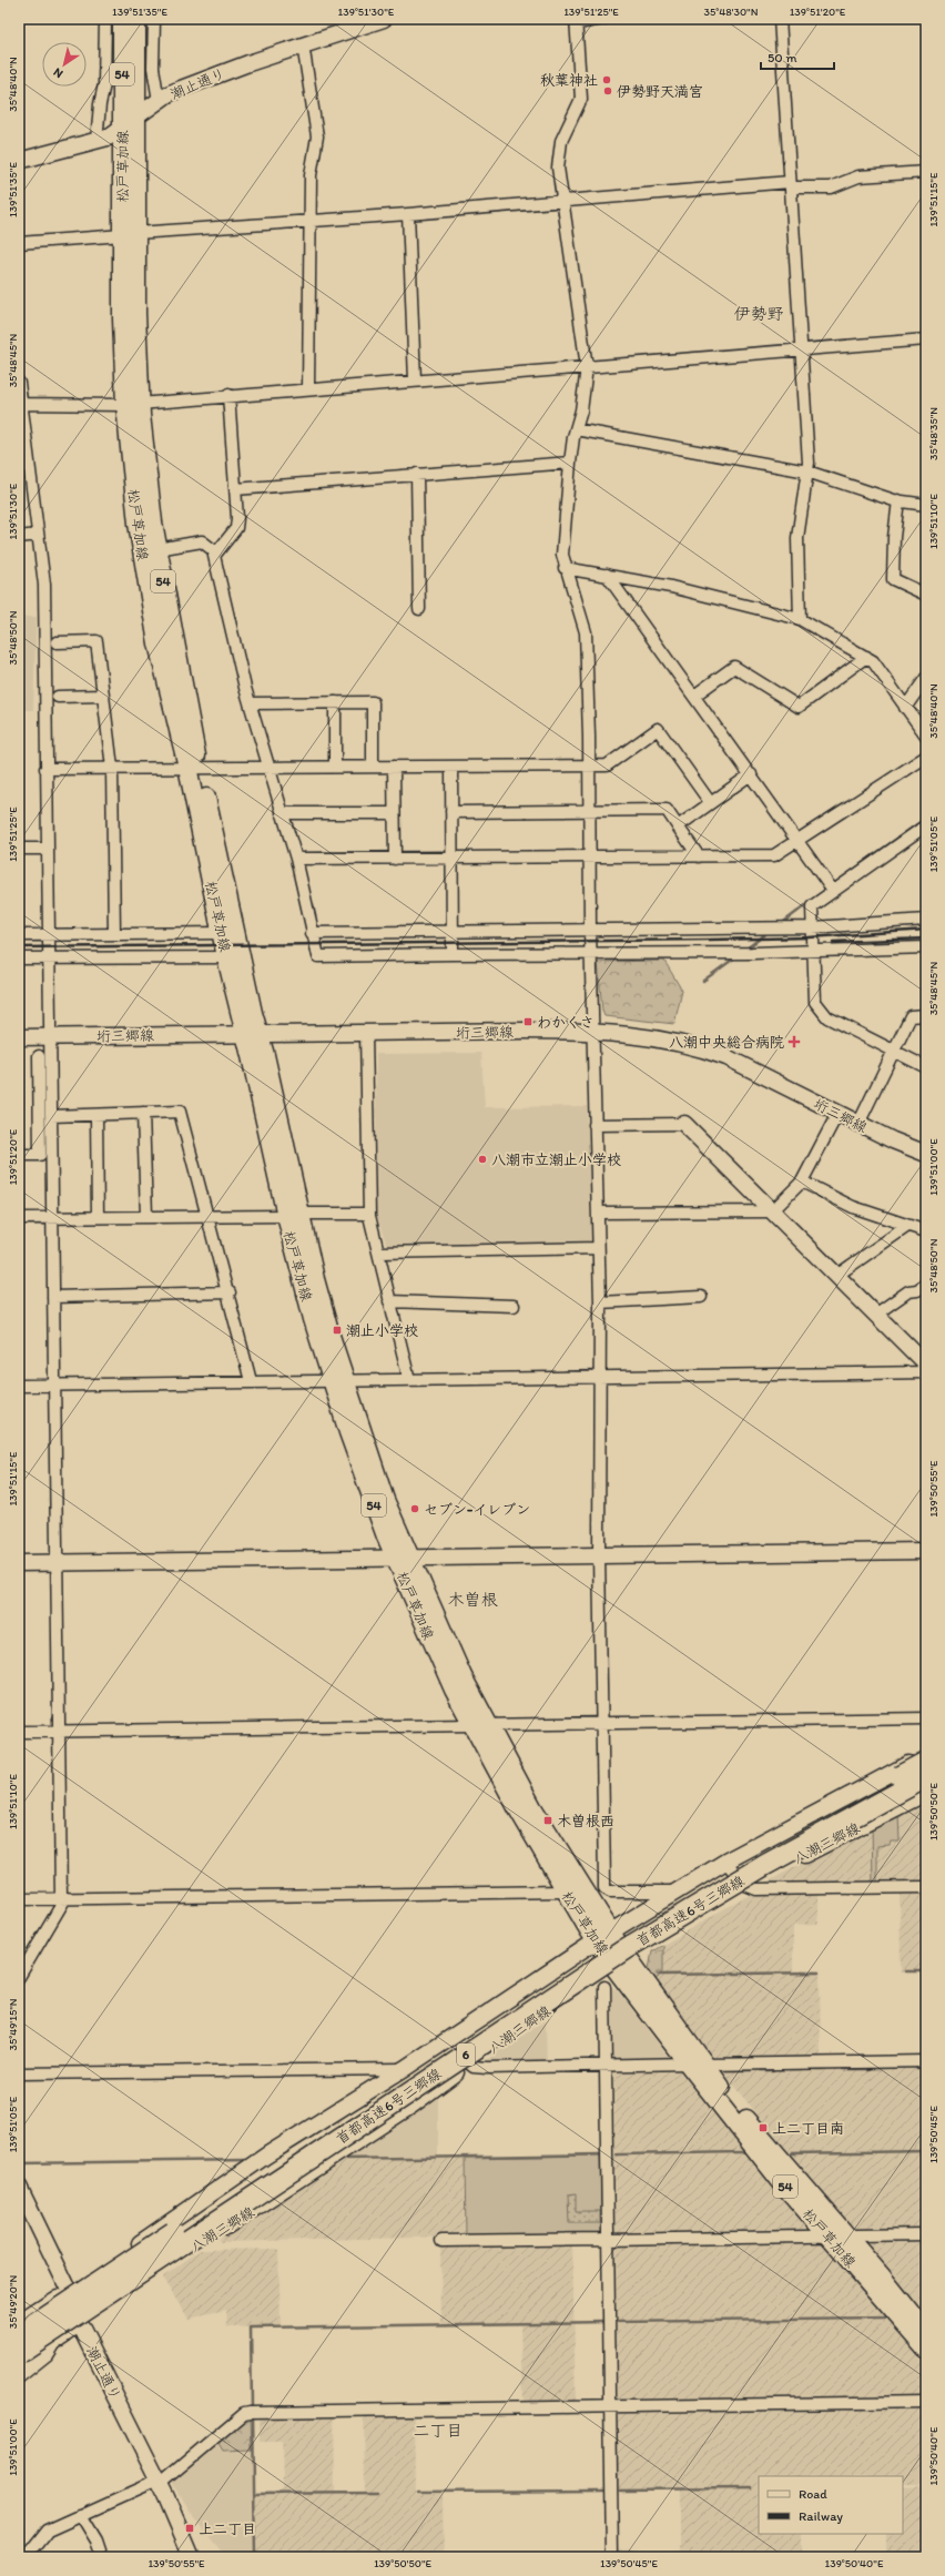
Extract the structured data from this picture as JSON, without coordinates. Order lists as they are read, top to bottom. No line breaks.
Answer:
{"streets":{"highway":["首都高速6号三郷線","6"],"main road":["54","松戸草加線"],"street":["潮止通り","垳三郷線","八潮三郷線"]},"crossings":[["潮止通り","松戸草加線"],["潮止通り","八潮三郷線"],["松戸草加線","垳三郷線"],["松戸草加線","八潮三郷線"]],"districts":["伊勢野","木曽根","二丁目"],"places":{"other":["秋葉神社","伊勢野天満宮","八潮市立潮止小学校","セブン-イレブン"],"transit":["わかくさ","潮止小学校","木曽根西","上二丁目南","上二丁目"],"health":["八潮中央総合病院"]},"legend":["Road","Railway"],"scale_bar":"50 m","north":"bottom left","coordinates":["139°51'35\"E","139°51'30\"E","139°51'25\"E","35°48'30\"N","139°51'20\"E","35°48'40\"N","139°51'15\"E","35°48'45\"N","35°48'35\"N","139°51'10\"E","35°48'50\"N","139°51'05\"E","139°51'00\"E","139°50'55\"E","139°50'50\"E","35°49'15\"N","139°50'45\"E","35°49'20\"N","139°50'40\"E"]}
